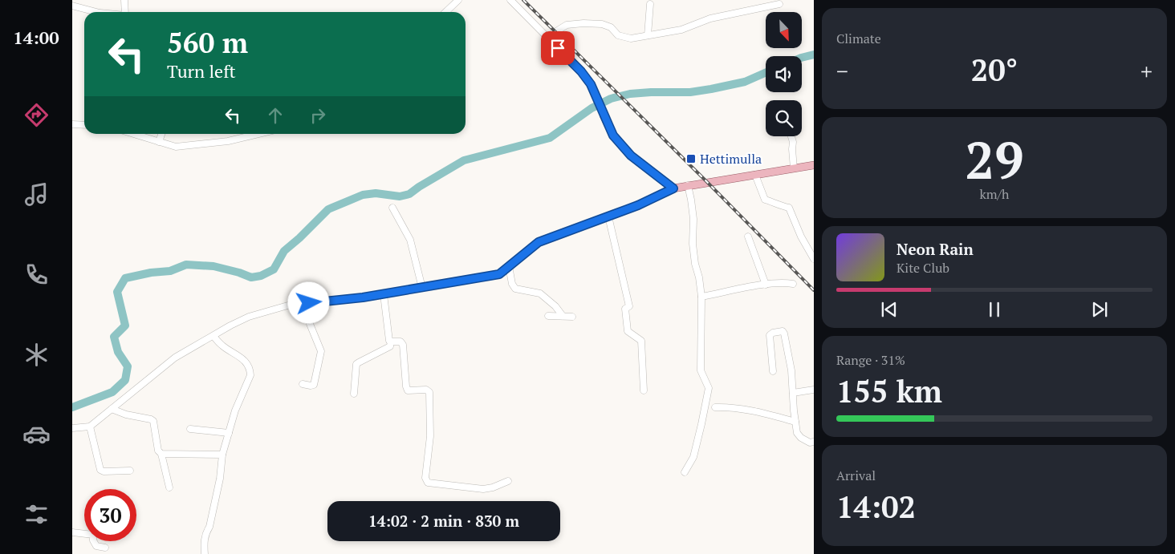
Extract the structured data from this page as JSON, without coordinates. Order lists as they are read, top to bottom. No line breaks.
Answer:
{"places":{"transit":["Hettimulla"]},"north":"bottom right","page":{"tabs":"14:00","tile":["Climate",["29","km/h"],["Range · 31%","155 km"],["Arrival","14:02"]],"turn":["560 m","Turn left"],"heat":["−","20°","+"],"song":["Neon Rain","Kite Club"],"limit":"30","trip":"14:02 · 2 min · 830 m"}}
